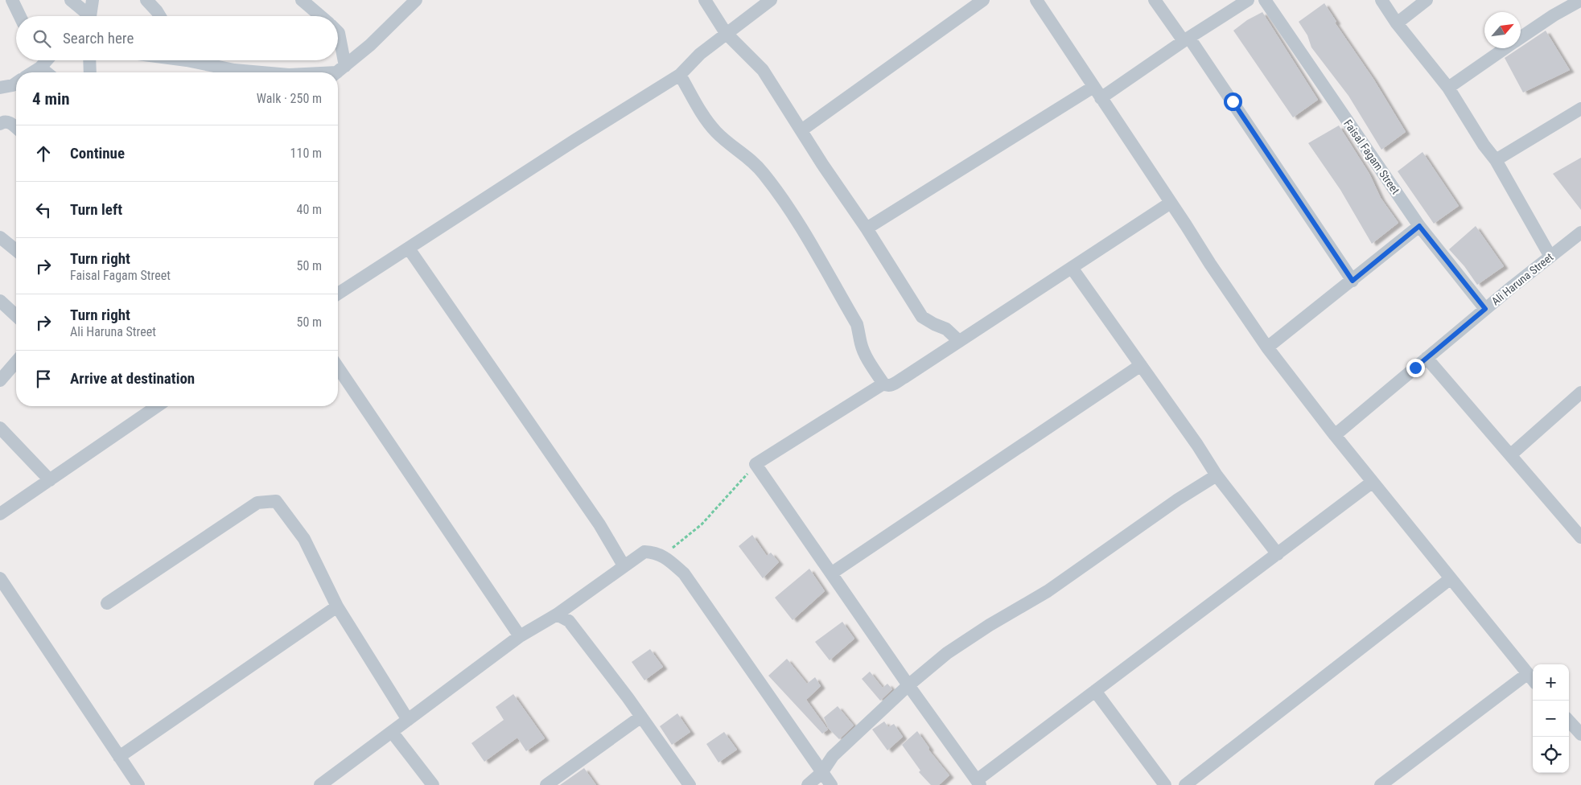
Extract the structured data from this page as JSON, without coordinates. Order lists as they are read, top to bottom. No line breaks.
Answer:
{"streets":{"street":["Faisal Fagam Street","Ali Haruna Street"]},"crossings":[["Faisal Fagam Street","Ali Haruna Street"]],"north":"top right","page":{"search":"Search here","heading":["4 min","Walk · 250 m"],"list":[["Continue","110 m"],["Turn left","40 m"],["Turn right","Faisal Fagam Street","50 m"],["Turn right","Ali Haruna Street","50 m"],"Arrive at destination"],"map_buttons":["+","−"]}}
